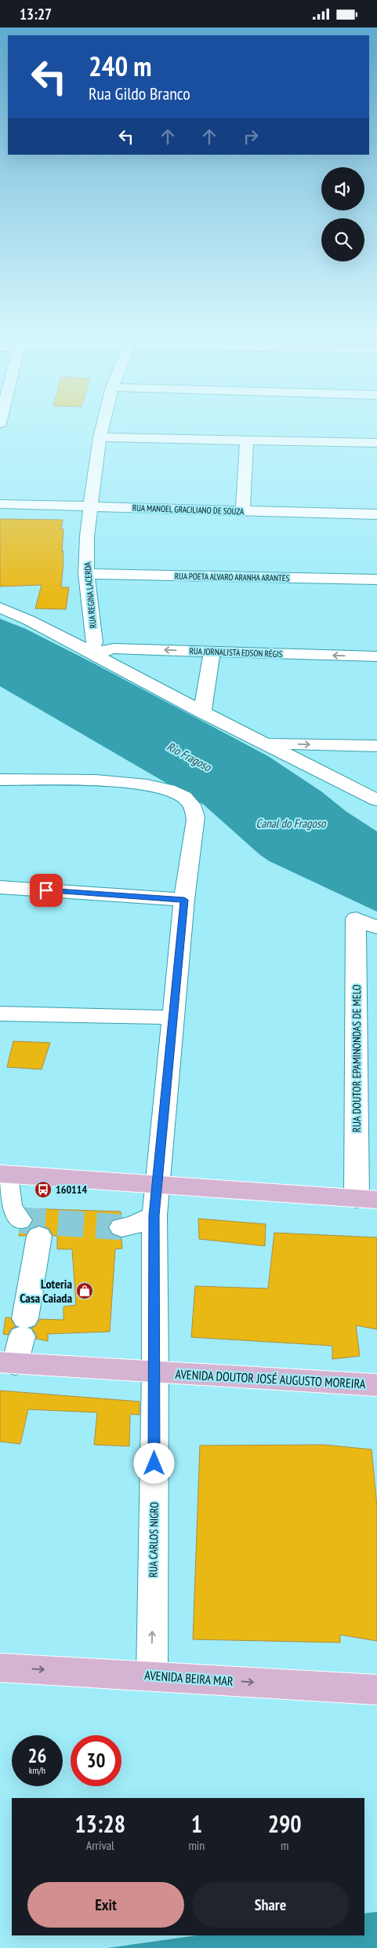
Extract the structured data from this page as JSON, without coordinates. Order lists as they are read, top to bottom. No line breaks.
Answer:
{"streets":{"main road":["AVENIDA DOUTOR JOSÉ AUGUSTO MOREIRA","AVENIDA BEIRA MAR"],"street":["RUA MANOEL GRACILIANO DE SOUZA","RUA POETA ALVARO ARANHA ARANTES","RUA REGINA LACERDA","RUA JORNALISTA EDSON RÉGIS","RUA DOUTOR EPAMINONDAS DE MELO","RUA CARLOS NIGRO"]},"crossings":[["RUA MANOEL GRACILIANO DE SOUZA","RUA REGINA LACERDA"],["RUA POETA ALVARO ARANHA ARANTES","RUA REGINA LACERDA"],["RUA REGINA LACERDA","RUA JORNALISTA EDSON RÉGIS"],["AVENIDA DOUTOR JOSÉ AUGUSTO MOREIRA","RUA CARLOS NIGRO"],["RUA CARLOS NIGRO","AVENIDA BEIRA MAR"]],"one_way":["AVENIDA BEIRA MAR"],"water":["Rio Fragoso","Canal do Fragoso"],"places":{"bus stop":["160114"],"shop":["Loteria Casa Caiada"]},"page":{"status":"13:27","turn":["240 m","Rua Gildo Branco"],"speed":"26 km/h","limit":"30","eta":["13:28","Arrival","1","min","290","m"],"buttons":["Exit","Share"]}}
